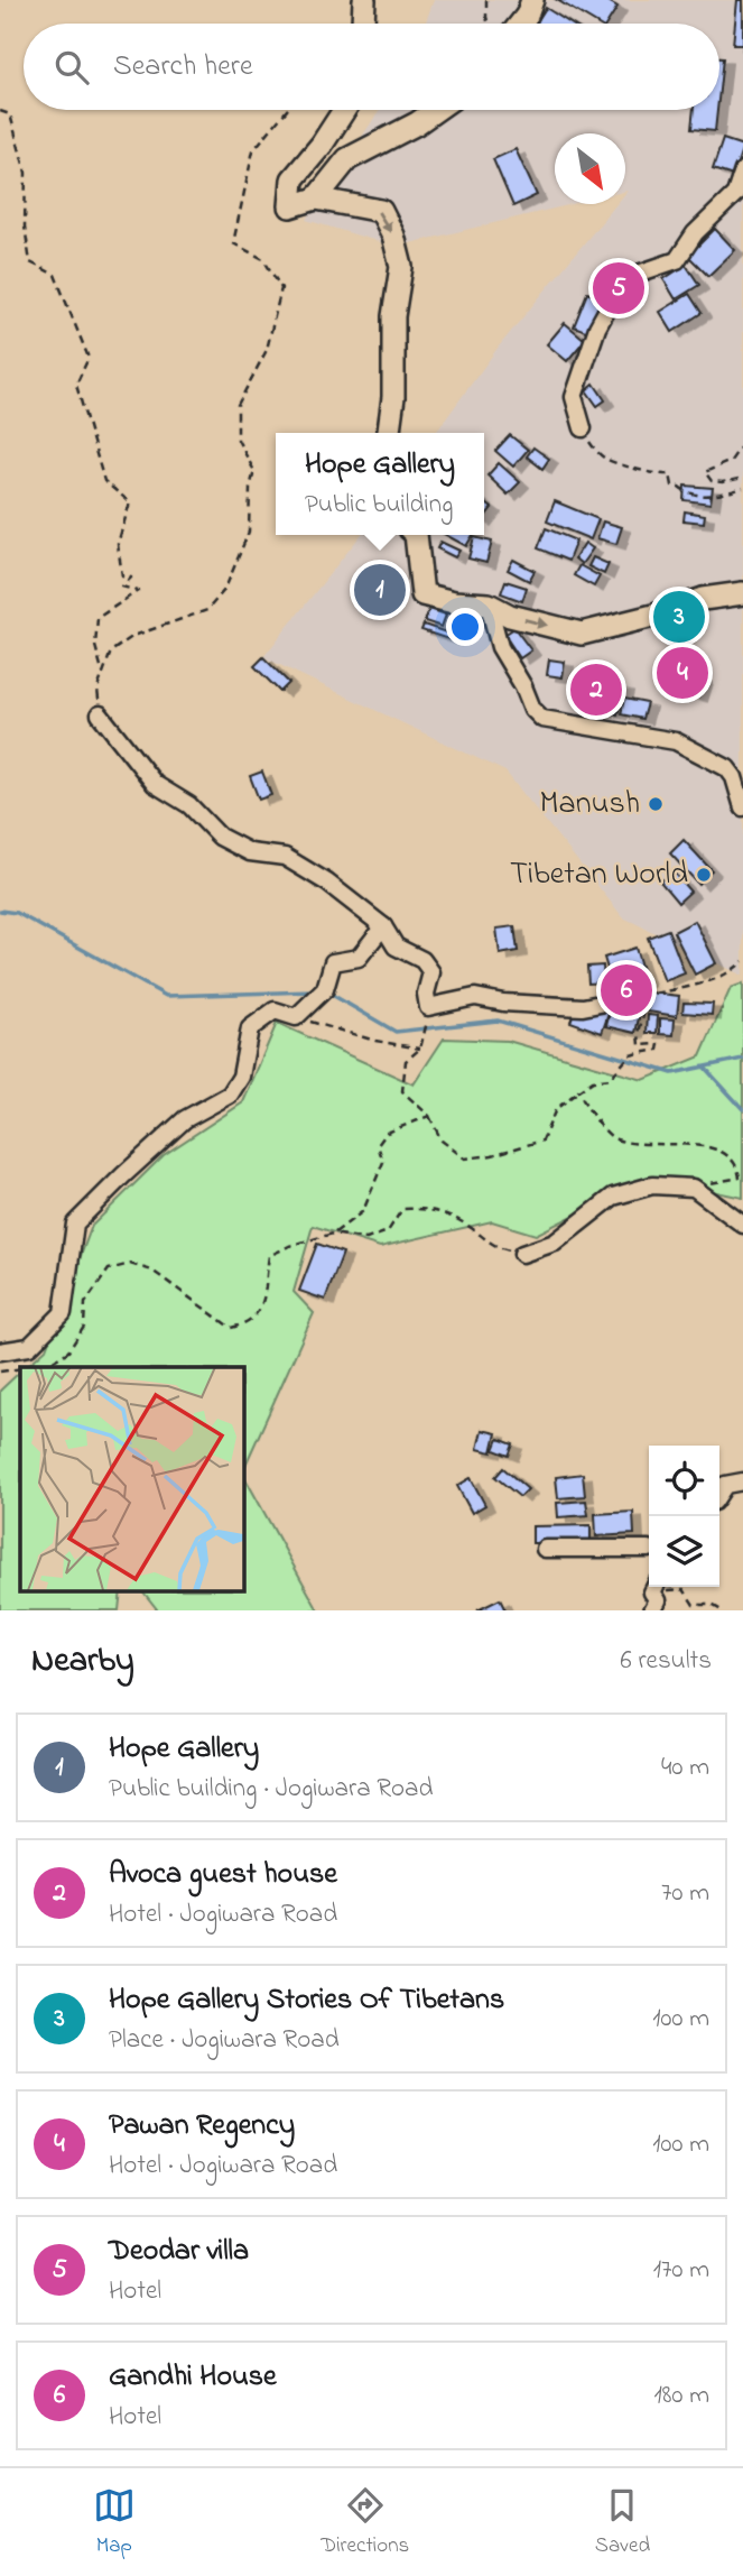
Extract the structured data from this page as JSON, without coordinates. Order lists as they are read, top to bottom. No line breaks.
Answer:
{"places":["Manush","Tibetan World"],"north":"bottom right","page":{"search":"Search here","pins":["5","1","3","4","2","6"],"popup":["Hope Gallery","Public building"],"heading":["Nearby","6 results"],"list":[{"mark":"1","name":"Hope Gallery","note":"Public building · Jogiwara Road","value":"40 m"},{"mark":"2","name":"Avoca guest house","note":"Hotel · Jogiwara Road","value":"70 m"},{"mark":"3","name":"Hope Gallery Stories Of Tibetans","note":"Place · Jogiwara Road","value":"100 m"},{"mark":"4","name":"Pawan Regency","note":"Hotel · Jogiwara Road","value":"100 m"},{"mark":"5","name":"Deodar villa","note":"Hotel","value":"170 m"},{"mark":"6","name":"Gandhi House","note":"Hotel","value":"180 m"}],"nav":["Map","Directions","Saved"]}}
